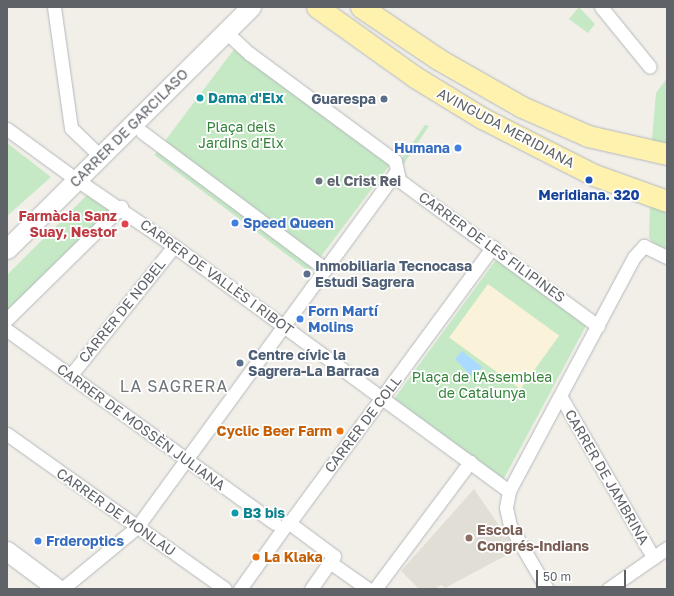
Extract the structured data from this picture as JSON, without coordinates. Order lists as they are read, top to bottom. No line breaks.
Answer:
{"streets":{"main road":["AVINGUDA MERIDIANA"],"street":["CARRER DE GARCILASO","CARRER DE LES FILIPINES","CARRER DE VALLÈS I RIBOT","CARRER DE NOBEL","CARRER DE COLL","CARRER DE MOSSÈN JULIANA","CARRER DE JAMBRINA","CARRER DE MONLAU"]},"crossings":[["CARRER DE GARCILASO","CARRER DE LES FILIPINES"],["CARRER DE GARCILASO","CARRER DE VALLÈS I RIBOT"],["CARRER DE LES FILIPINES","CARRER DE COLL"],["CARRER DE VALLÈS I RIBOT","CARRER DE NOBEL"],["CARRER DE VALLÈS I RIBOT","CARRER DE COLL"],["CARRER DE NOBEL","CARRER DE MOSSÈN JULIANA"]],"districts":["LA SAGRERA"],"parks":["Plaça dels Jardins d'Elx","Plaça de l'Assemblea de Catalunya"],"places":["Dama d'Elx","Guarespa","Humana","Meridiana. 320","el Crist Rei","Speed Queen","Farmàcia Sanz Suay, Nestor","Inmobiliaria Tecnocasa Estudi Sagrera","Forn Martí Molins","Centre cívic la Sagrera-La Barraca","Cyclic Beer Farm","B3 bis","Escola Congrés-Indians","Frderoptics","La Klaka"],"scale_bar":"50 m"}
